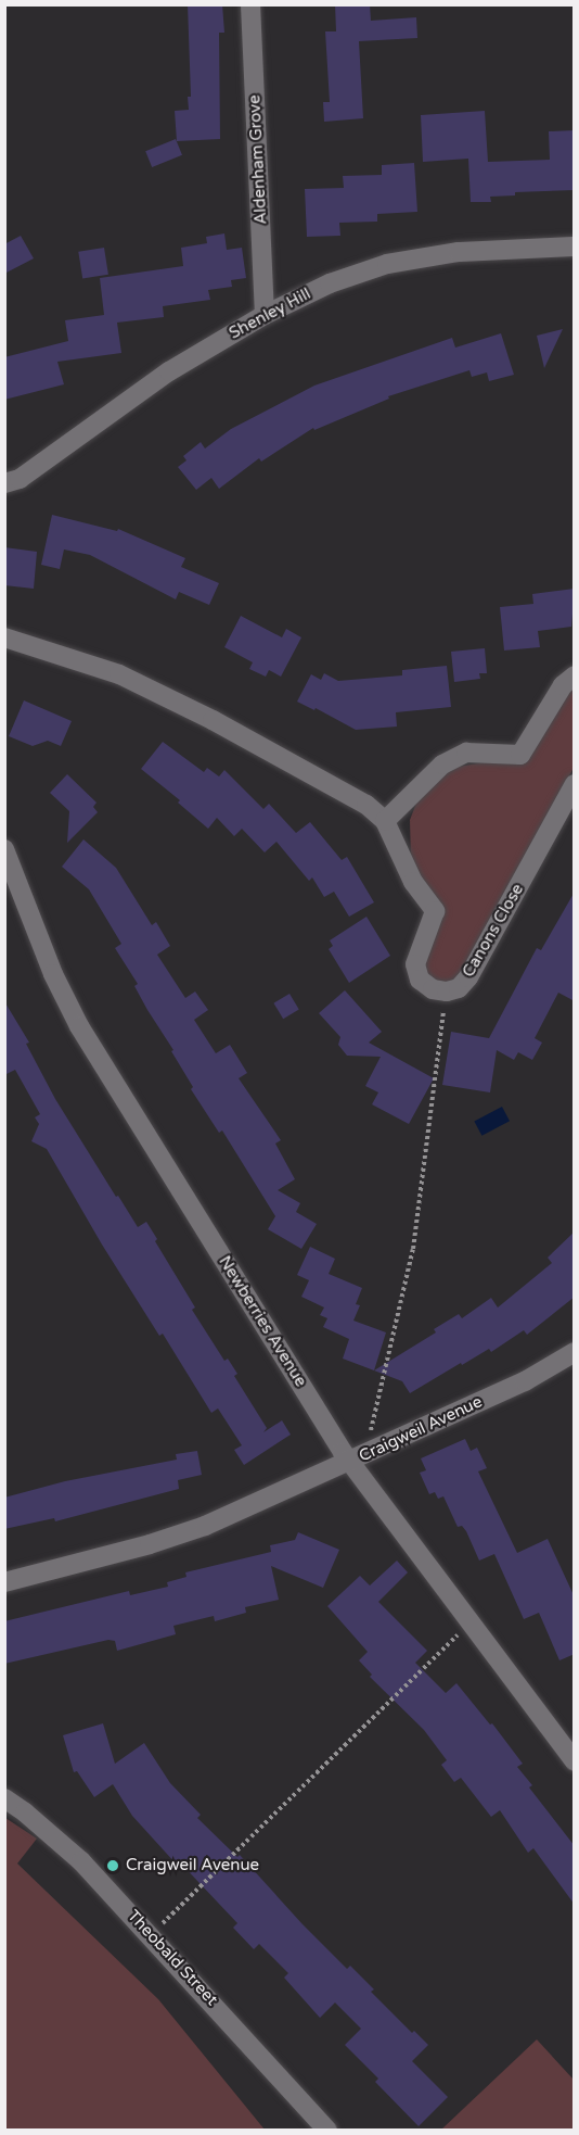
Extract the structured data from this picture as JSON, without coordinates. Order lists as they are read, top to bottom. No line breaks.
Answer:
{"streets":{"street":["Aldenham Grove","Shenley Hill","Canons Close","Newberries Avenue","Craigweil Avenue","Theobald Street"]},"crossings":[["Aldenham Grove","Shenley Hill"],["Newberries Avenue","Craigweil Avenue"]],"places":["Craigweil Avenue"]}
